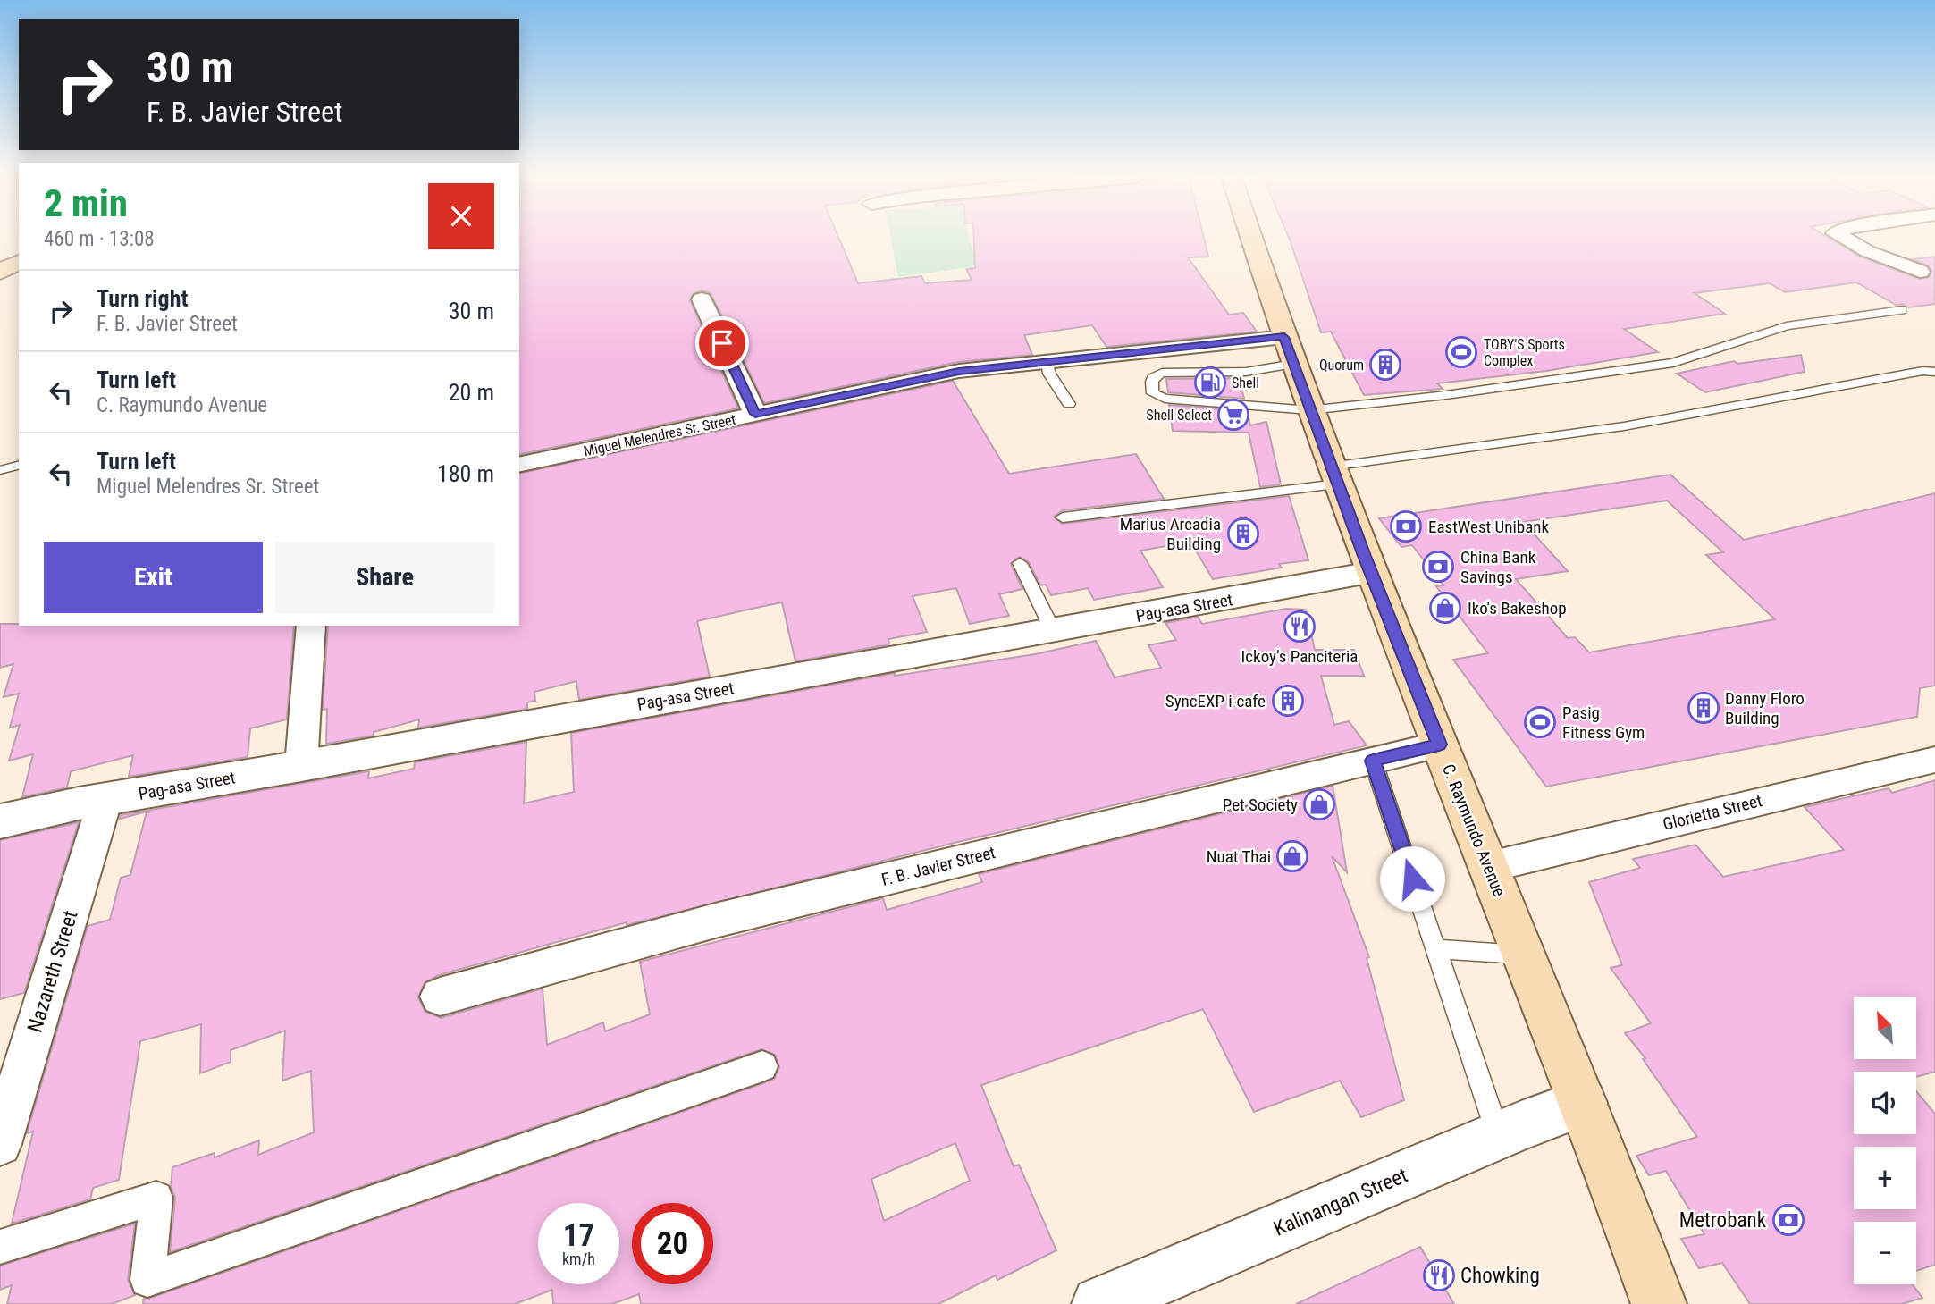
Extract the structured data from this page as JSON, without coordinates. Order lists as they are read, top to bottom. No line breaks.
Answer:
{"streets":{"main road":["C. Raymundo Avenue"],"street":["Miguel Melendres Sr. Street","Pag-asa Street","Glorietta Street","F. B. Javier Street","Nazareth Street","Kalinangan Street"]},"crossings":[["Miguel Melendres Sr. Street","C. Raymundo Avenue"],["Pag-asa Street","C. Raymundo Avenue"],["Pag-asa Street","Nazareth Street"],["Glorietta Street","C. Raymundo Avenue"],["C. Raymundo Avenue","F. B. Javier Street"],["C. Raymundo Avenue","Kalinangan Street"]],"places":{"sports":["TOBY'S Sports Complex","Pasig Fitness Gym"],"building":["Quorum","Marius Arcadia Building","SyncEXP i-cafe","Danny Floro Building"],"fuel station":["Shell"],"supermarket":["Shell Select"],"bank":["EastWest Unibank","China Bank Savings","Metrobank"],"shop":["Iko's Bakeshop","Pet Society","Nuat Thai"],"restaurant":["Ickoy's Panciteria","Chowking"]},"north":"top left","page":{"turn":["30 m","F. B. Javier Street"],"heading":["2 min","460 m · 13:08"],"list":[{"name":"Turn right","note":"F. B. Javier Street","value":"30 m"},{"name":"Turn left","note":"C. Raymundo Avenue","value":"20 m"},{"name":"Turn left","note":"Miguel Melendres Sr. Street","value":"180 m"}],"buttons":["Exit","Share"],"map_buttons":["+","−"],"speed":"17 km/h","limit":"20"}}
